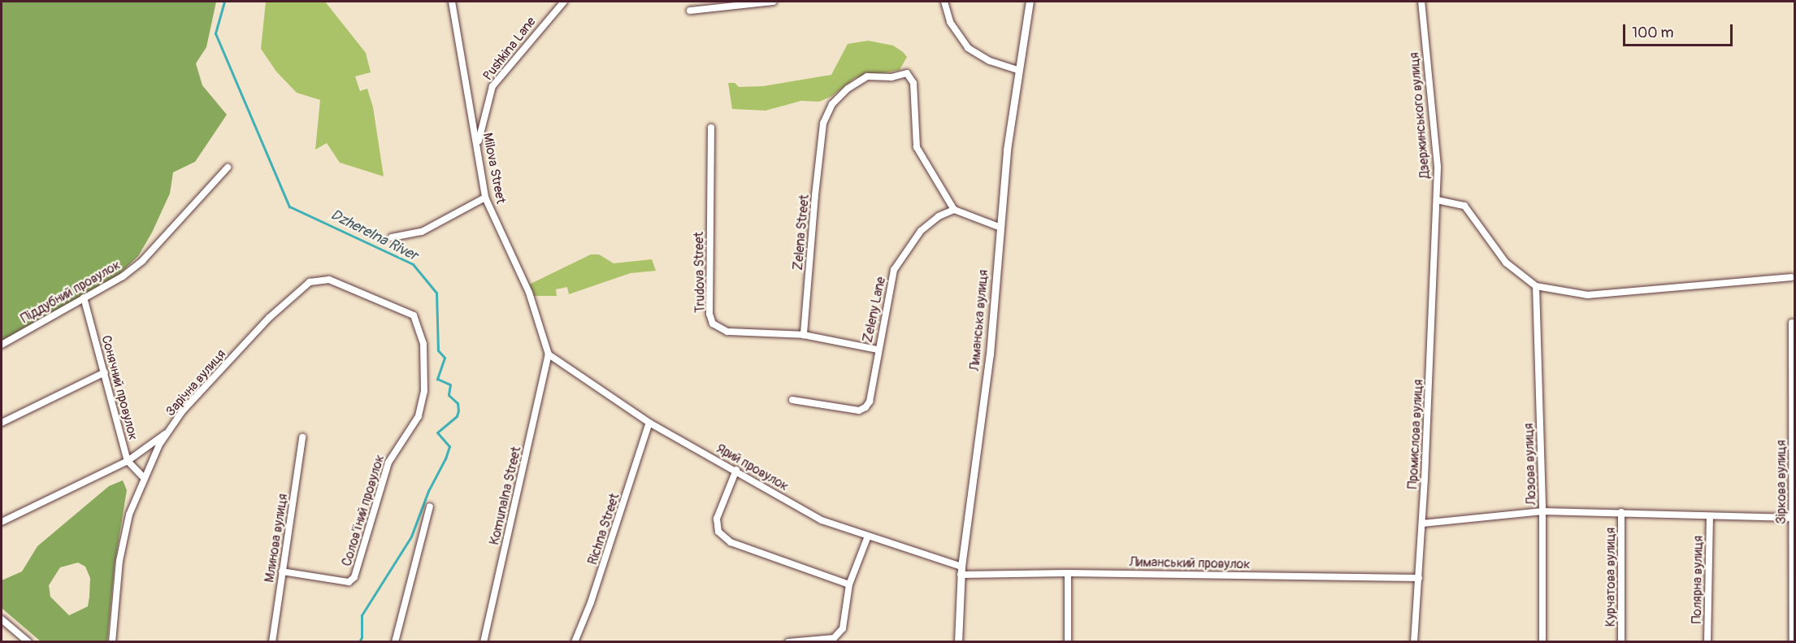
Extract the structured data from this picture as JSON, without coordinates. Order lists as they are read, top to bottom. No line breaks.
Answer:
{"streets":{"street":["Pushkina Lane","Дзержинського вулиця","Milova Street","Zelena Street","Trudova Street","Піддубний провулок","Zeleny Lane","Лиманська вулиця","Зарічна вулиця","Сонячний провулок","Промислова вулиця","Лозова вулиця","Ярий провулок","Зіркова вулиця","Komunalna Street","Солов'їний провулок","Richna Street","Млинова вулиця","Лиманський провулок","Курчатова вулиця","Полярна вулиця"]},"crossings":[["Pushkina Lane","Milova Street"],["Дзержинського вулиця","Промислова вулиця"],["Milova Street","Ярий провулок"],["Milova Street","Komunalna Street"],["Zelena Street","Trudova Street"],["Zelena Street","Zeleny Lane"],["Піддубний провулок","Сонячний провулок"],["Лиманська вулиця","Ярий провулок"],["Лиманська вулиця","Лиманський провулок"],["Зарічна вулиця","Сонячний провулок"],["Зарічна вулиця","Солов'їний провулок"],["Промислова вулиця","Лиманський провулок"],["Ярий провулок","Komunalna Street"],["Ярий провулок","Richna Street"],["Ярий провулок","Лиманський провулок"],["Солов'їний провулок","Млинова вулиця"]],"water":["Dzherelna River"],"scale_bar":"100 m"}
